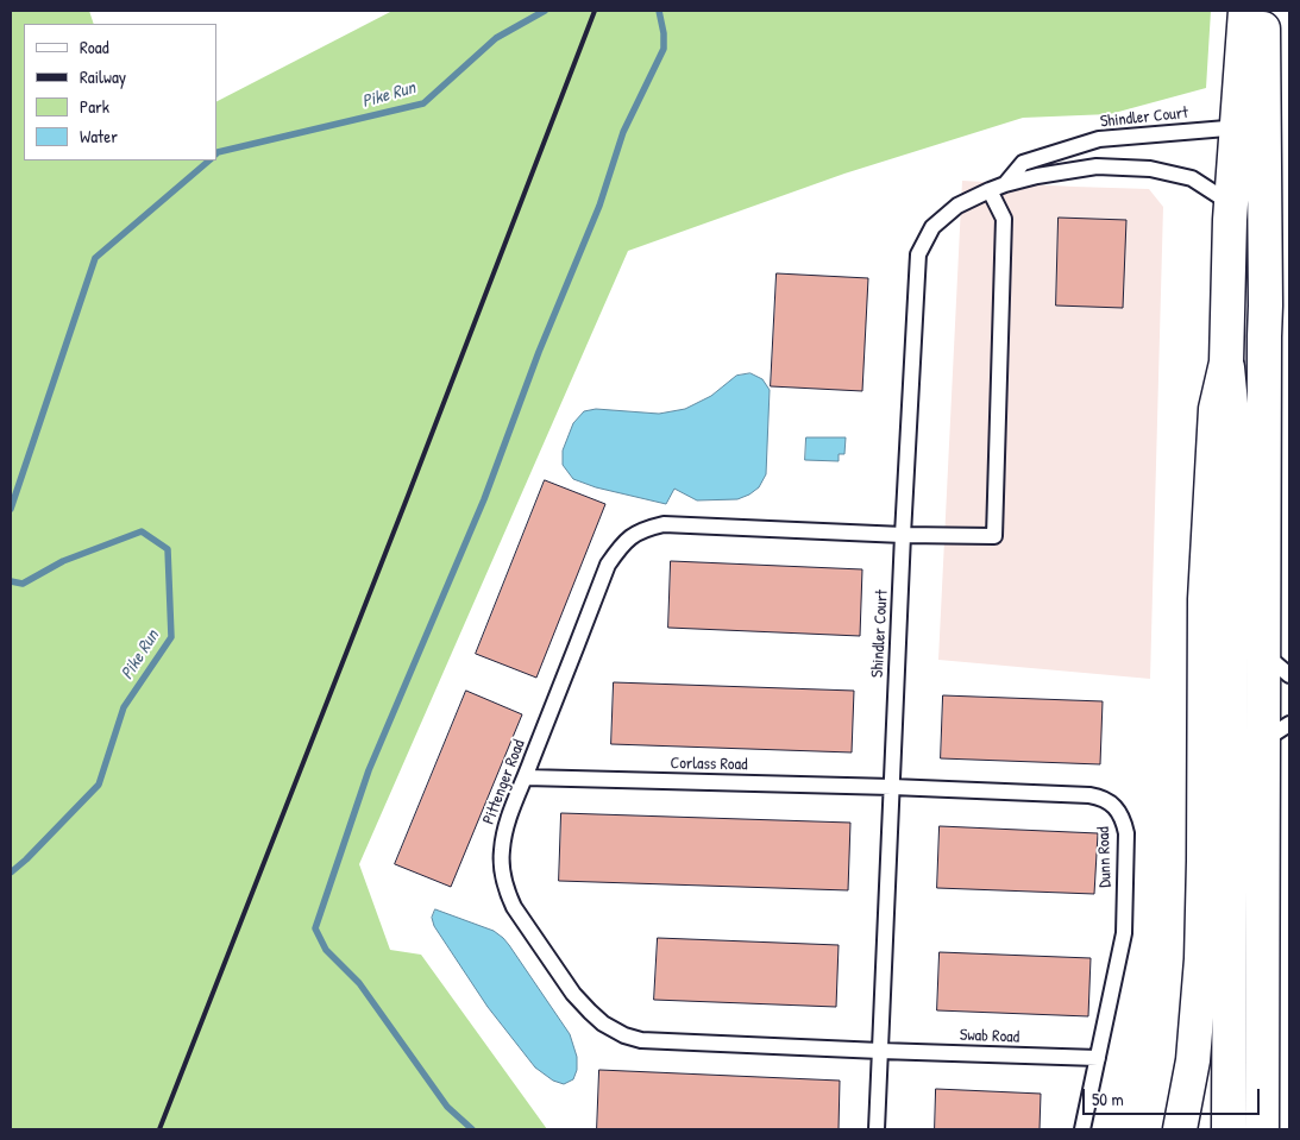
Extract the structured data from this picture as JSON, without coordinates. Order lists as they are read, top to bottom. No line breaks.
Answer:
{"streets":{"lane":["Shindler Court","Corlass Road","Pittenger Road","Dunn Road","Swab Road"]},"crossings":[["Shindler Court","Corlass Road"],["Shindler Court","Pittenger Road"],["Shindler Court","Dunn Road"],["Shindler Court","Swab Road"],["Corlass Road","Pittenger Road"],["Corlass Road","Dunn Road"],["Pittenger Road","Swab Road"],["Dunn Road","Swab Road"]],"water":["Pike Run"],"legend":["Road","Railway","Park","Water"],"scale_bar":"50 m"}
